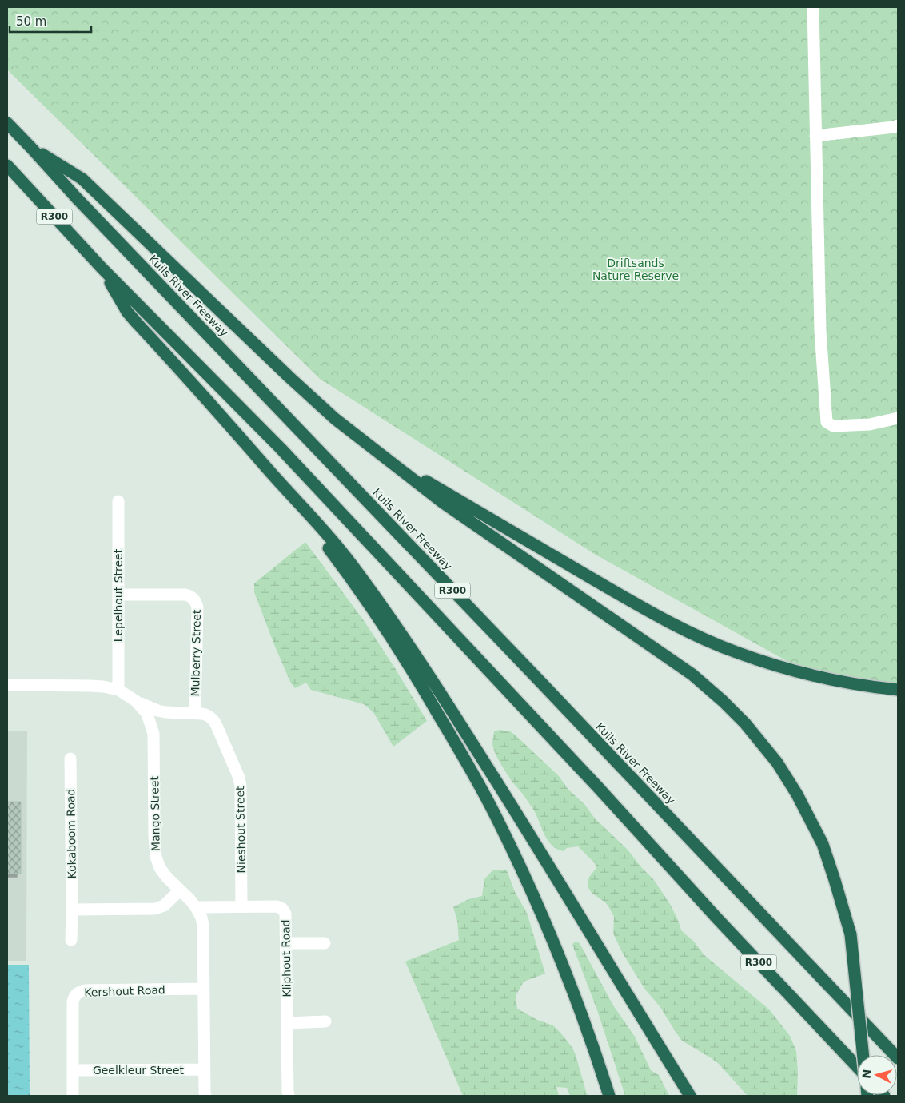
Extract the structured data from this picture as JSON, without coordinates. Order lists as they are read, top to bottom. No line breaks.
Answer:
{"streets":{"highway":["R300","Kuils River Freeway"],"street":["Lepelhout Street","Mulberry Street","Mango Street","Nieshout Street","Kokaboom Road","Kliphout Road","Kershout Road","Geelkleur Street"]},"crossings":[["Lepelhout Street","Mulberry Street"],["Lepelhout Street","Mango Street"],["Mulberry Street","Nieshout Street"],["Mango Street","Nieshout Street"],["Mango Street","Kliphout Road"],["Mango Street","Kershout Road"],["Mango Street","Geelkleur Street"],["Nieshout Street","Kliphout Road"],["Kershout Road","Geelkleur Street"]],"parks":["Driftsands Nature Reserve"],"scale_bar":"50 m","north":"left"}
